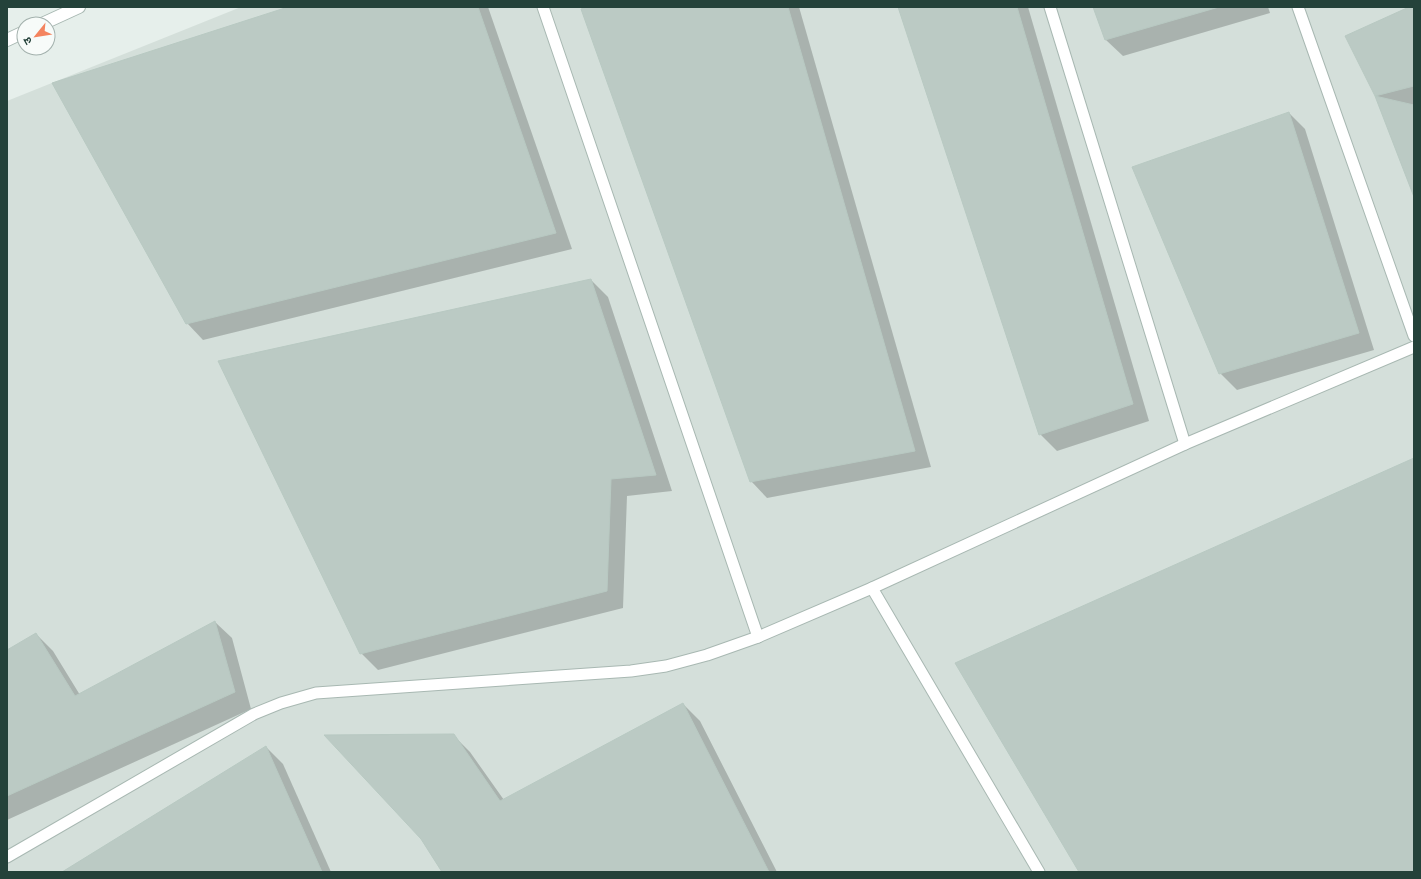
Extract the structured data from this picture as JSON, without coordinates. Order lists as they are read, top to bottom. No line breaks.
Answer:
{"north":"bottom left"}
